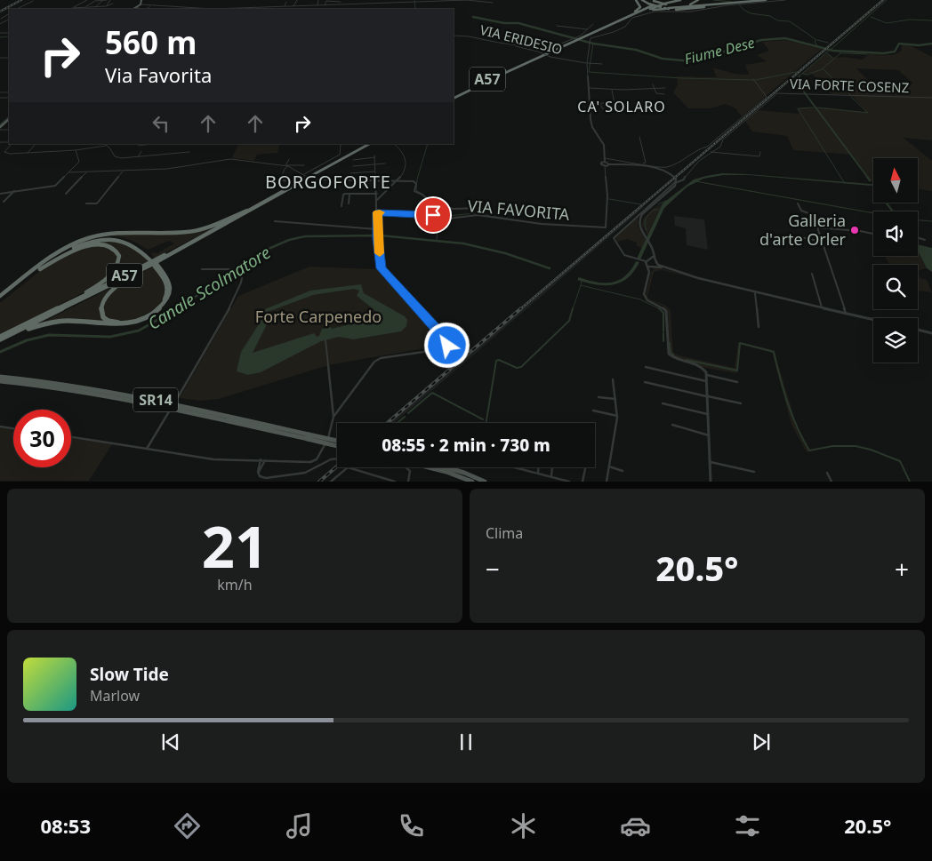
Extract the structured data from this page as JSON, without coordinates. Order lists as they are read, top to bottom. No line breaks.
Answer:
{"streets":{"highway":["A57"],"main road":["SR14"],"street":["VIA ERIDESIO","VIA FORTE COSENZ","VIA FAVORITA"]},"districts":["CA' SOLARO","BORGOFORTE"],"water":["Fiume Dese","Canale Scolmatore"],"parks":["Forte Carpenedo"],"places":["Galleria d'arte Orler"],"north":"top","page":{"turn":["560 m","Via Favorita"],"limit":"30","trip":"08:55 · 2 min · 730 m","tile":[["21","km/h"],"Clima"],"heat":["−","20.5°","+"],"song":["Slow Tide","Marlow"],"tabs":["08:53","20.5°"]}}
